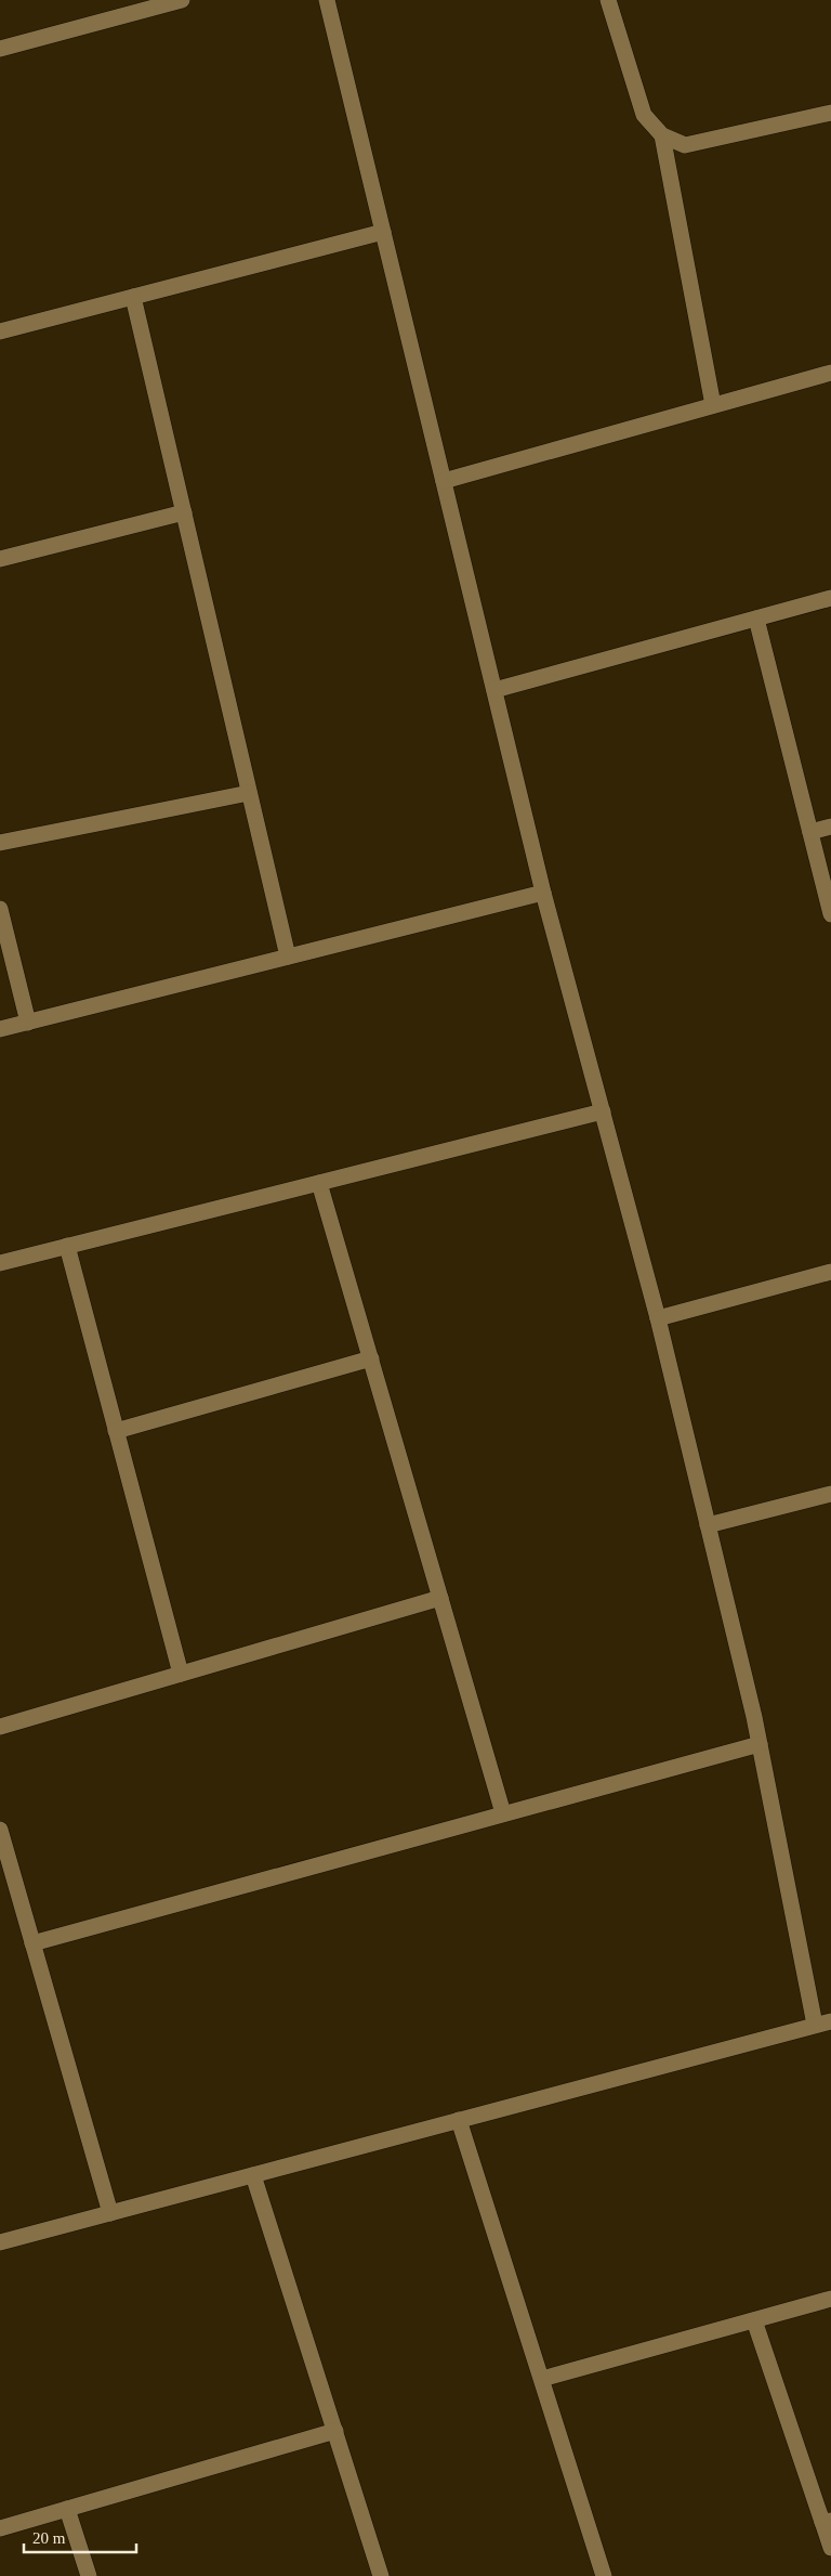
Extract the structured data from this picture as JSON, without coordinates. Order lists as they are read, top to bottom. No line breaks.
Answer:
{"scale_bar":"20 m"}
